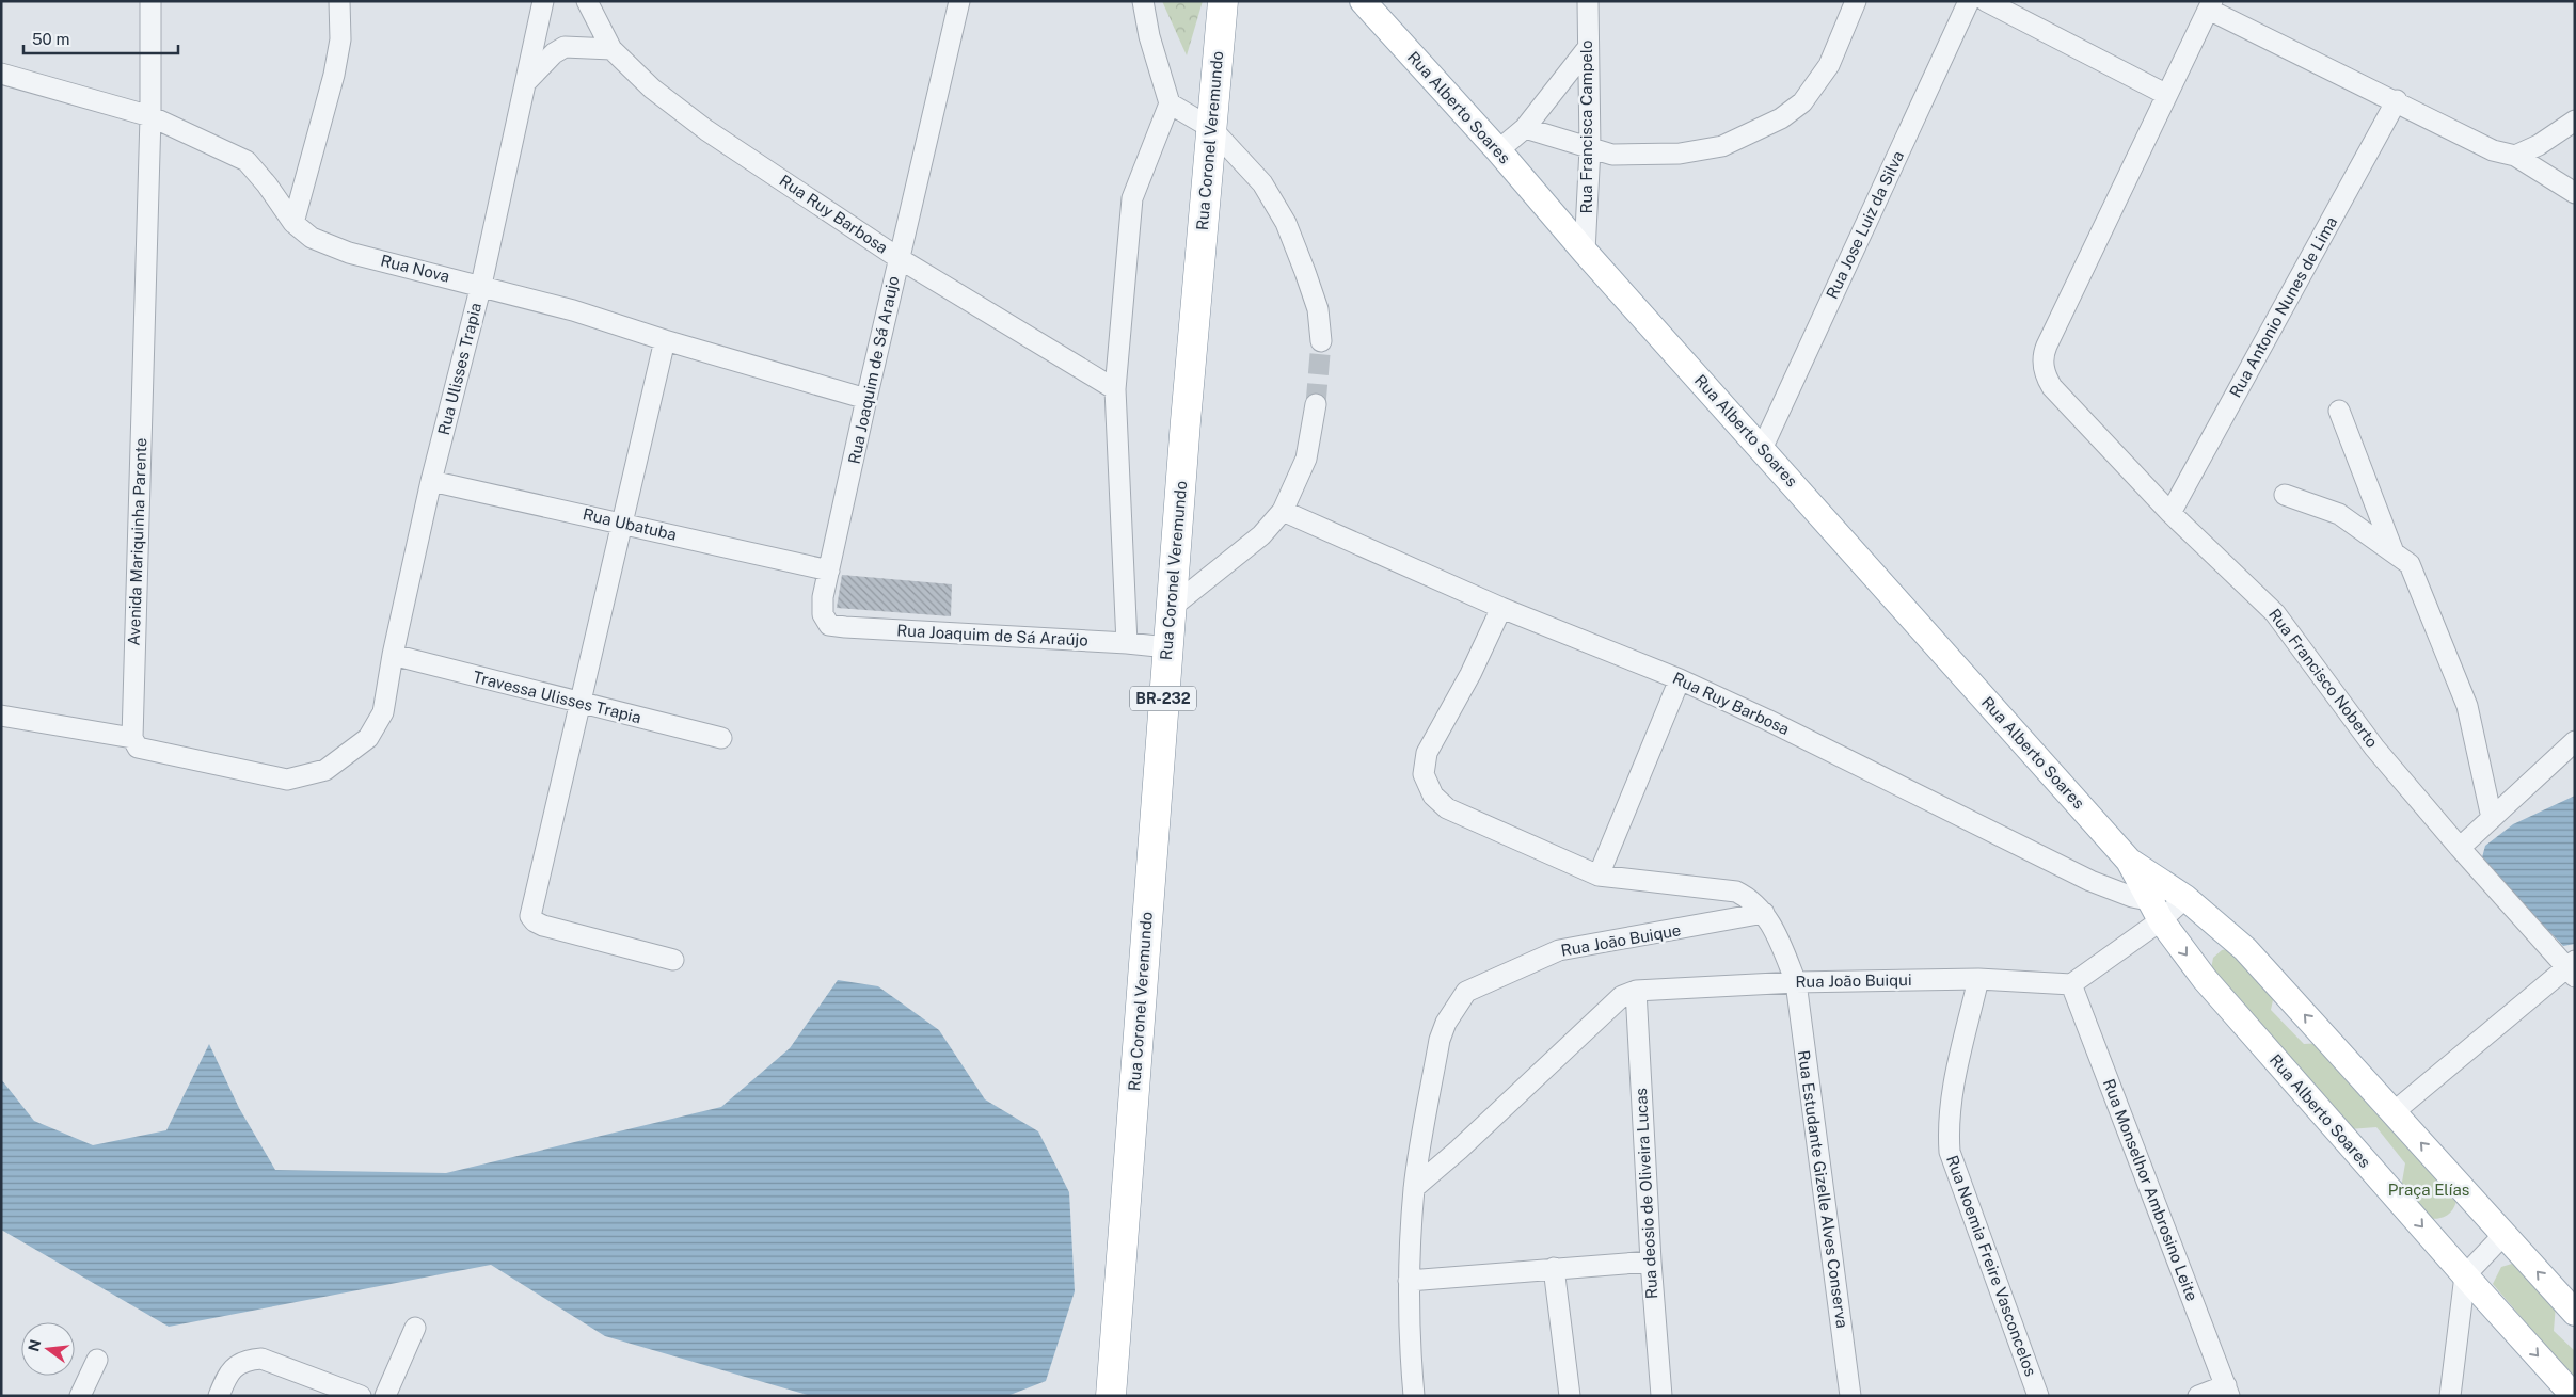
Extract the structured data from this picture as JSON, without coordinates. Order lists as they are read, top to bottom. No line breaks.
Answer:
{"streets":{"highway":["Rua Coronel Veremundo","BR-232"],"main road":["Rua Alberto Soares"],"street":["Rua Francisca Campelo","Rua Ruy Barbosa","Rua Jose Luiz da Silva","Rua Nova","Rua Antonio Nunes de Lima","Rua Ulisses Trapia","Rua Joaquim de Sá Araujo","Rua Ubatuba","Avenida Mariquinha Parente","Rua Joaquim de Sá Araújo","Rua Francisco Noberto","Travessa Ulisses Trapia","Rua João Buique","Rua João Buiqui","Rua Estudante Gizelle Alves Conserva","Rua Monselhor Ambrosino Leite","Rua deosio de Oliveira Lucas","Rua Noemia Freire Vasconcelos"]},"crossings":[["Rua Alberto Soares","Rua Francisca Campelo"],["Rua Alberto Soares","Rua Ruy Barbosa"],["Rua Alberto Soares","Rua Jose Luiz da Silva"],["Rua Coronel Veremundo","Rua Joaquim de Sá Araújo"],["Rua Ruy Barbosa","Rua Joaquim de Sá Araujo"],["Rua Ruy Barbosa","Rua Estudante Gizelle Alves Conserva"],["Rua Nova","Rua Ulisses Trapia"],["Rua Nova","Rua Joaquim de Sá Araujo"],["Rua Nova","Avenida Mariquinha Parente"],["Rua Antonio Nunes de Lima","Rua Francisco Noberto"],["Rua Ulisses Trapia","Rua Ubatuba"],["Rua Ulisses Trapia","Travessa Ulisses Trapia"],["Rua Joaquim de Sá Araujo","Rua Ubatuba"],["Rua Joaquim de Sá Araujo","Rua Joaquim de Sá Araújo"],["Rua João Buique","Rua Estudante Gizelle Alves Conserva"],["Rua João Buiqui","Rua Estudante Gizelle Alves Conserva"],["Rua João Buiqui","Rua Monselhor Ambrosino Leite"],["Rua João Buiqui","Rua deosio de Oliveira Lucas"],["Rua João Buiqui","Rua Noemia Freire Vasconcelos"]],"parks":["Praça Elías"],"scale_bar":"50 m","north":"left"}
